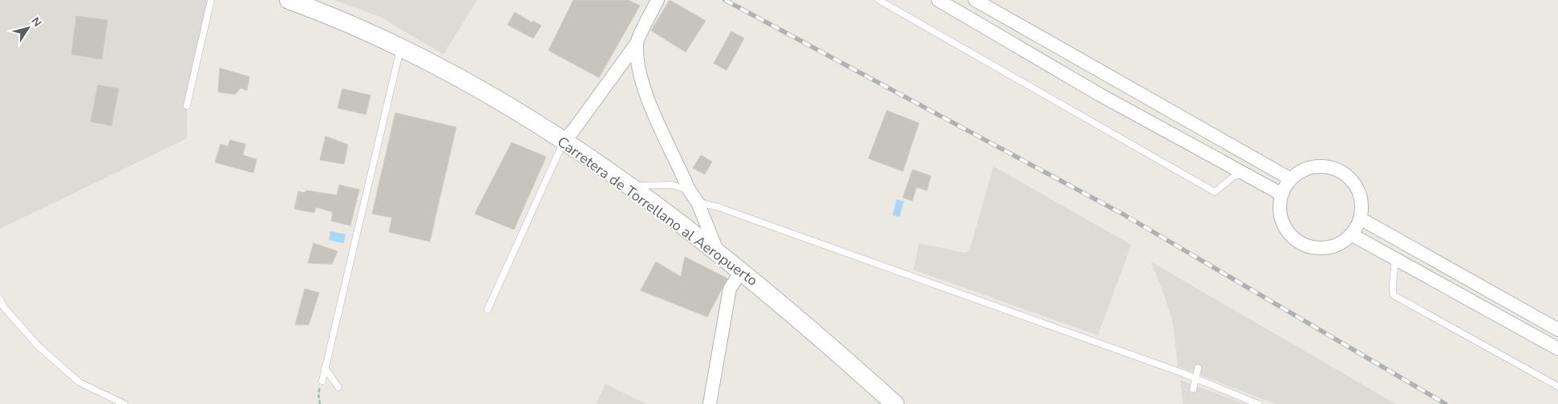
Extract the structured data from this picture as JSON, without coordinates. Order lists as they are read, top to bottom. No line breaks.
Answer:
{"streets":{"street":["Carretera de Torrellano al Aeropuerto"]},"north":"top right"}
